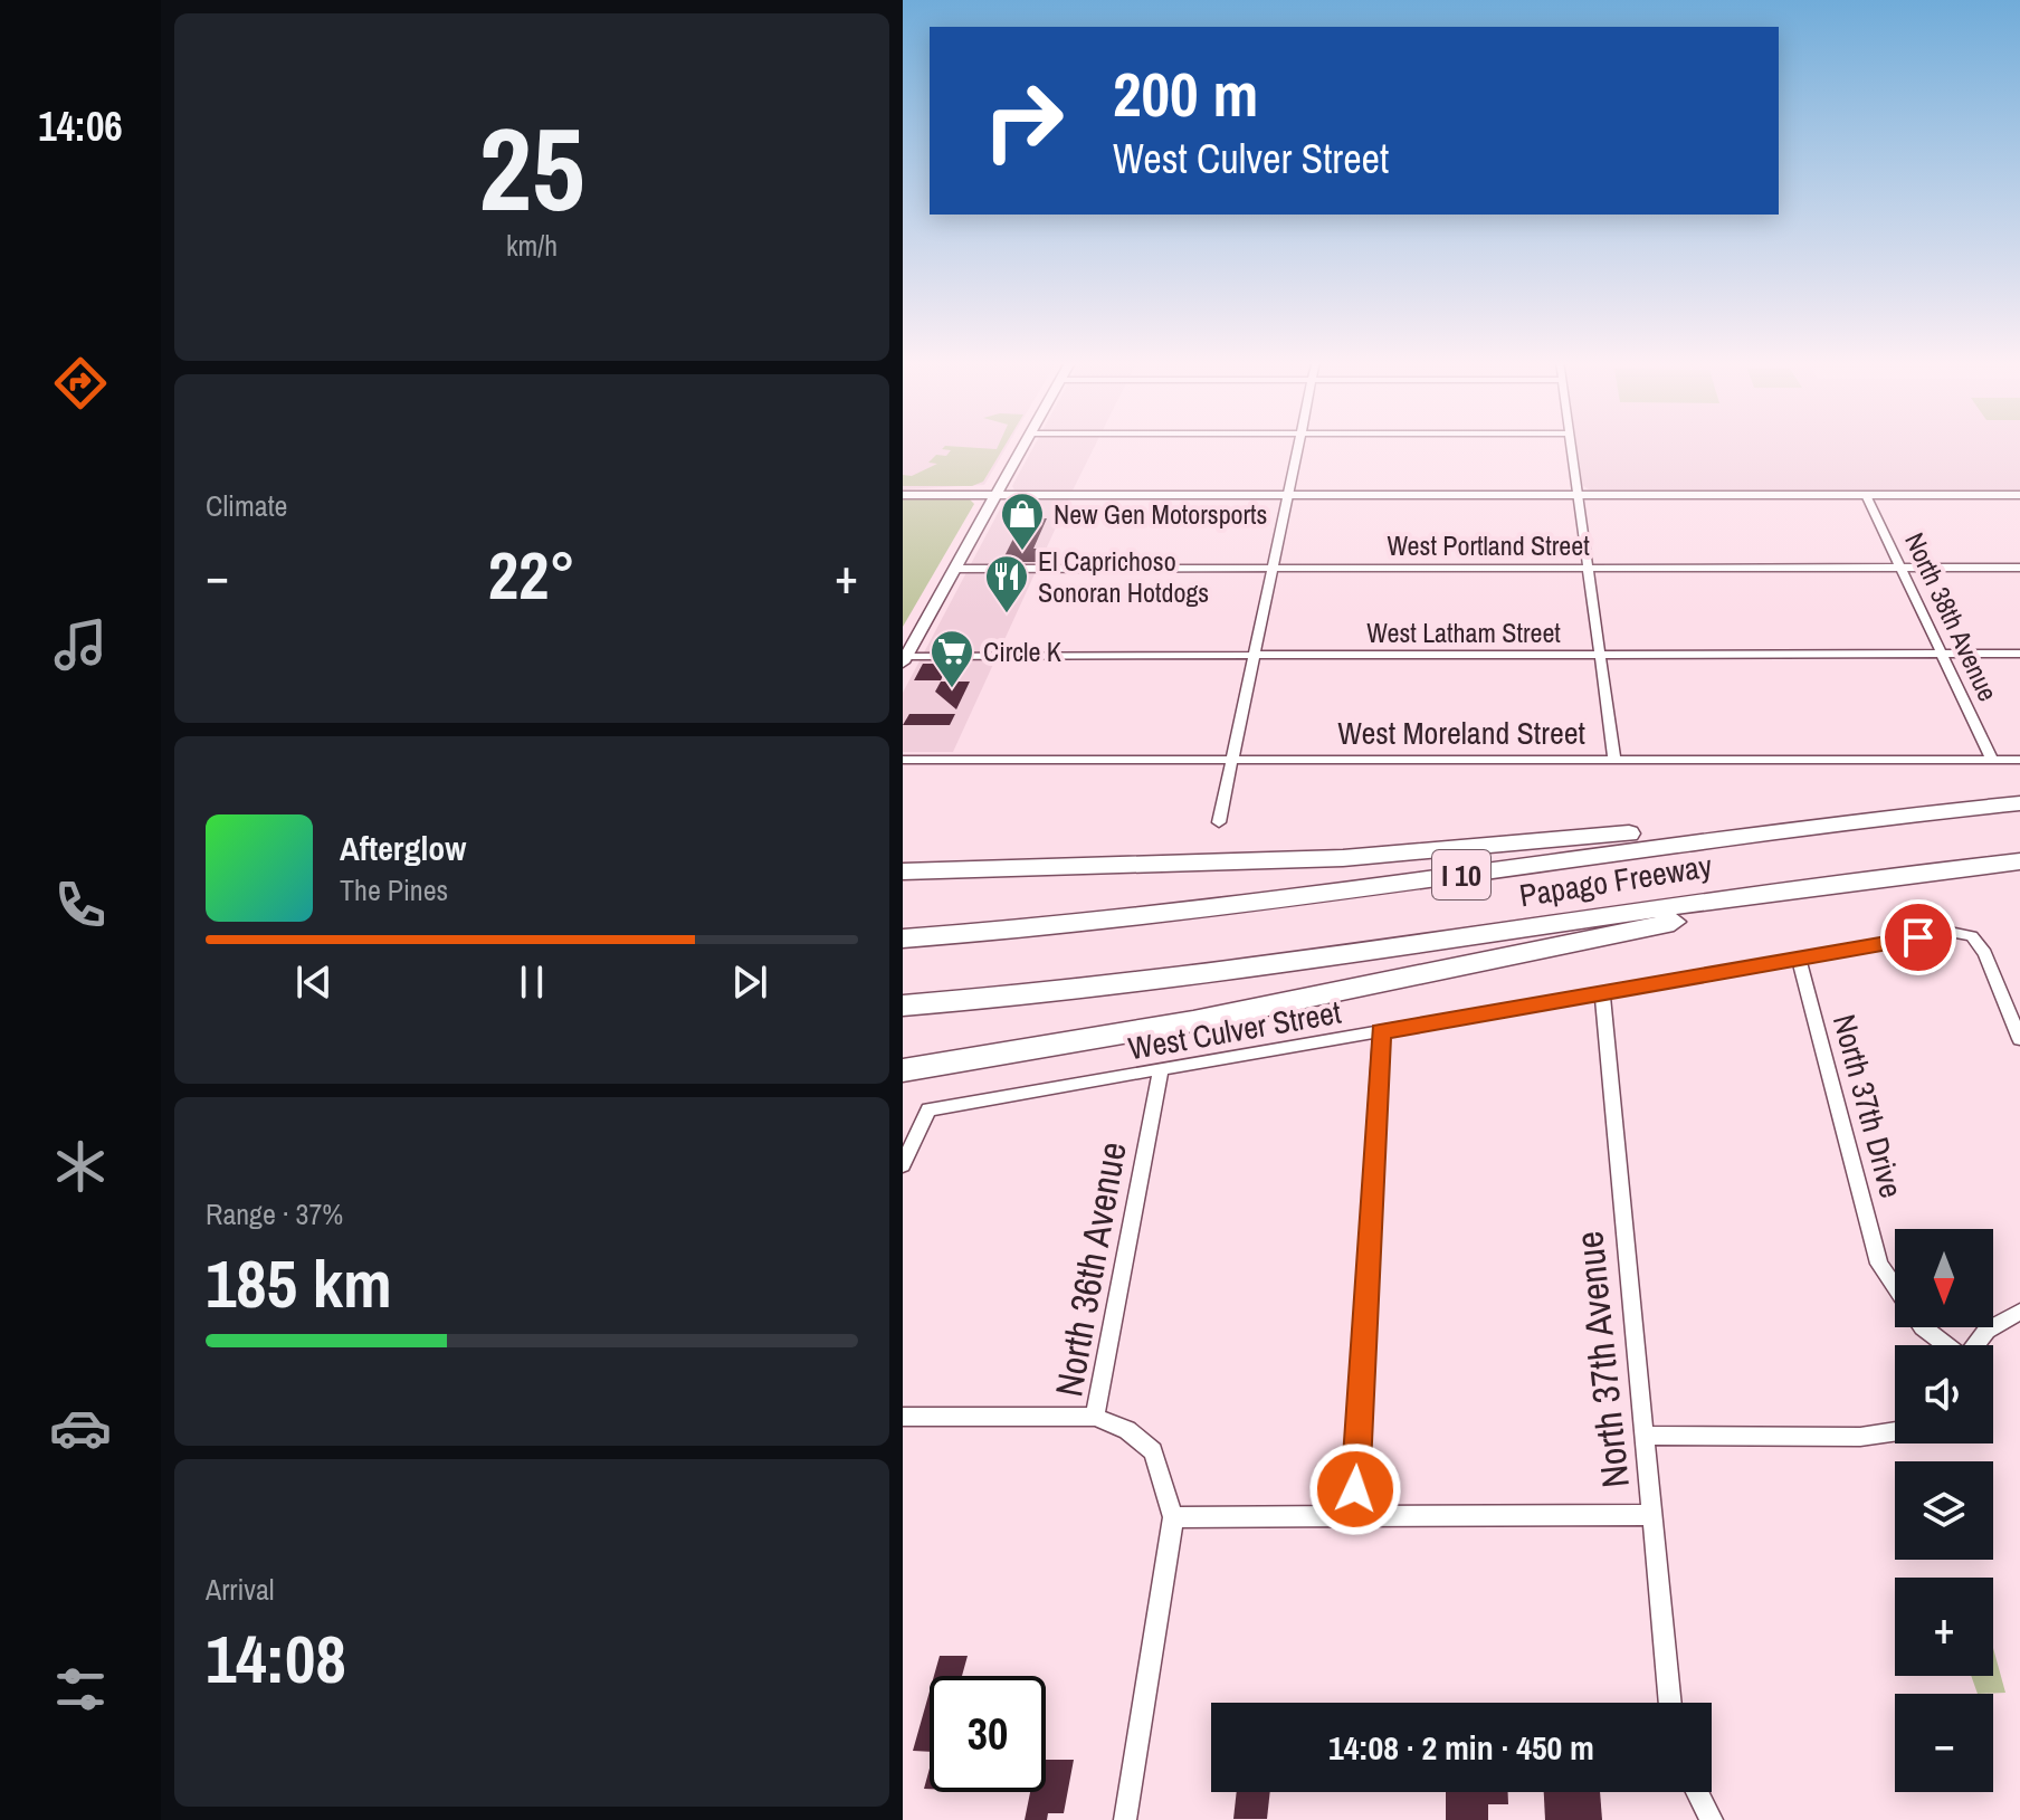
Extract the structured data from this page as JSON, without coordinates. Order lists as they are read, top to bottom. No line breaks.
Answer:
{"streets":{"highway":["I 10","Papago Freeway"],"street":["West Portland Street","North 38th Avenue","West Latham Street","West Moreland Street","West Culver Street","North 37th Drive","North 36th Avenue","North 37th Avenue"]},"crossings":[["West Portland Street","North 38th Avenue"],["North 38th Avenue","West Latham Street"],["North 38th Avenue","West Moreland Street"],["West Culver Street","North 37th Drive"],["West Culver Street","North 36th Avenue"],["West Culver Street","North 37th Avenue"]],"places":{"shop":["New Gen Motorsports"],"restaurant":["El Caprichoso Sonoran Hotdogs"],"supermarket":["Circle K"]},"north":"bottom","page":{"tabs":"14:06","tile":[["25","km/h"],"Climate",["Range · 37%","185 km"],["Arrival","14:08"]],"turn":["200 m","West Culver Street"],"heat":["−","22°","+"],"song":["Afterglow","The Pines"],"map_buttons":["+","−"],"limit":"30","trip":"14:08 · 2 min · 450 m"}}
